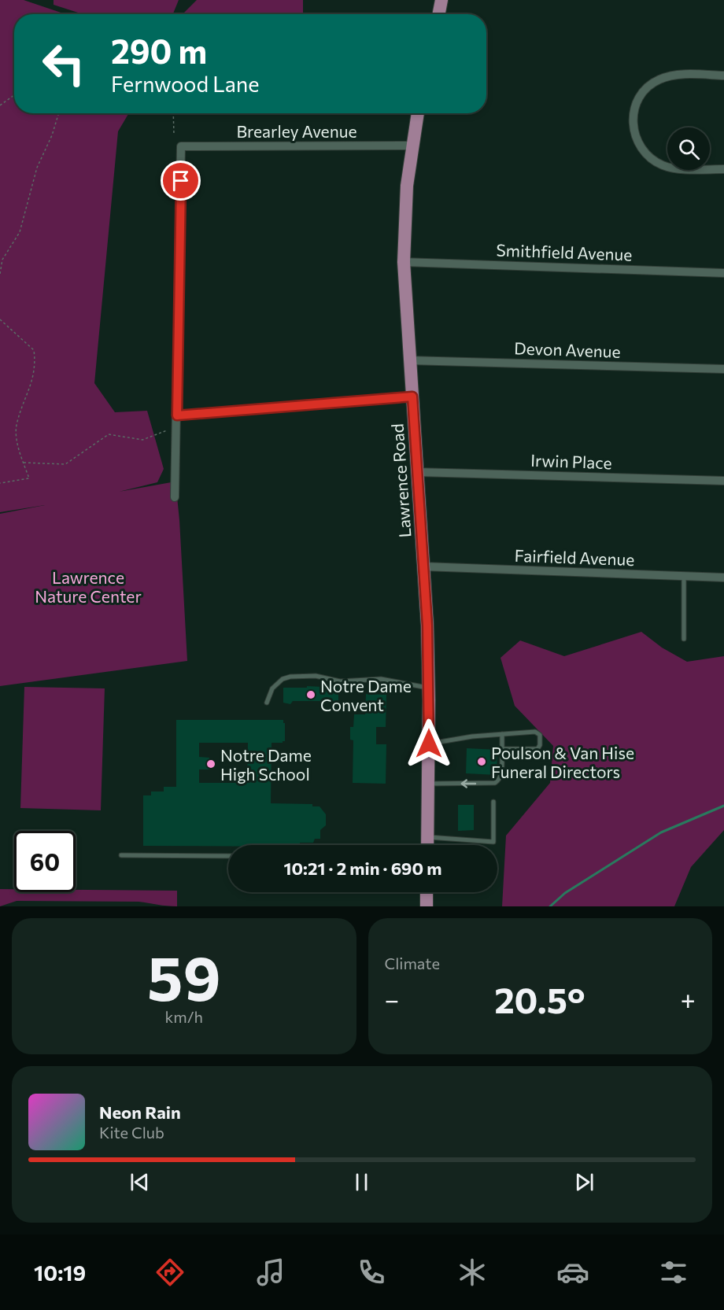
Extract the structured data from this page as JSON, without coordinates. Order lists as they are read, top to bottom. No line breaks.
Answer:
{"streets":{"main road":["Lawrence Road"],"street":["Brearley Avenue","Smithfield Avenue","Devon Avenue","Irwin Place","Fairfield Avenue"]},"crossings":[["Brearley Avenue","Lawrence Road"],["Smithfield Avenue","Lawrence Road"],["Devon Avenue","Lawrence Road"],["Irwin Place","Lawrence Road"],["Lawrence Road","Fairfield Avenue"]],"parks":["Lawrence Nature Center"],"places":["Notre Dame Convent","Poulson & Van Hise Funeral Directors","Notre Dame High School"],"page":{"turn":["290 m","Fernwood Lane"],"limit":"60","trip":"10:21 · 2 min · 690 m","tile":[["59","km/h"],"Climate"],"heat":["−","20.5°","+"],"song":["Neon Rain","Kite Club"],"tabs":"10:19"}}
